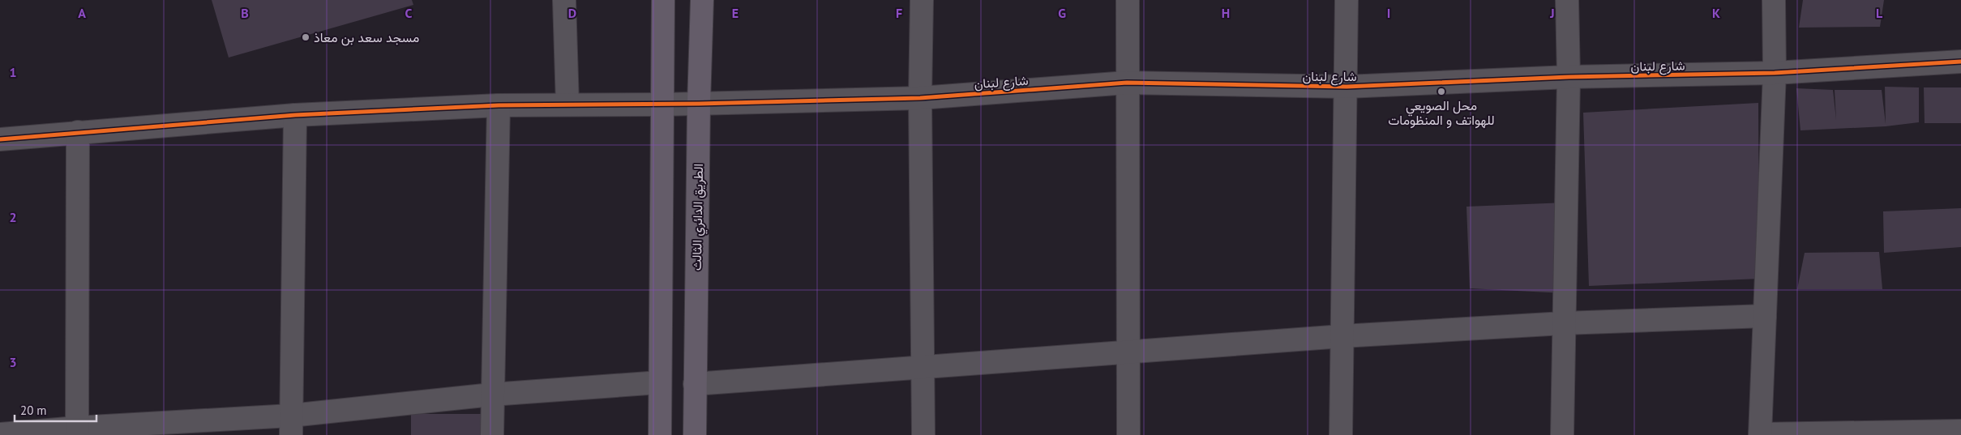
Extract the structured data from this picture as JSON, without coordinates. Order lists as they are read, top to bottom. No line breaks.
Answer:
{"streets":{"highway":["الطريق الدائري الثالث"],"street":["شارع لبنان"]},"crossings":[["شارع لبنان","الطريق الدائري الثالث"]],"places":["مسجد سعد بن معاذ","محل الصويعي للهواتف و المنظومات"],"scale_bar":"20 m","grid":{"columns":["A","B","C","D","E","F","G","H","I","J","K","L"],"rows":["1","2","3"]}}
